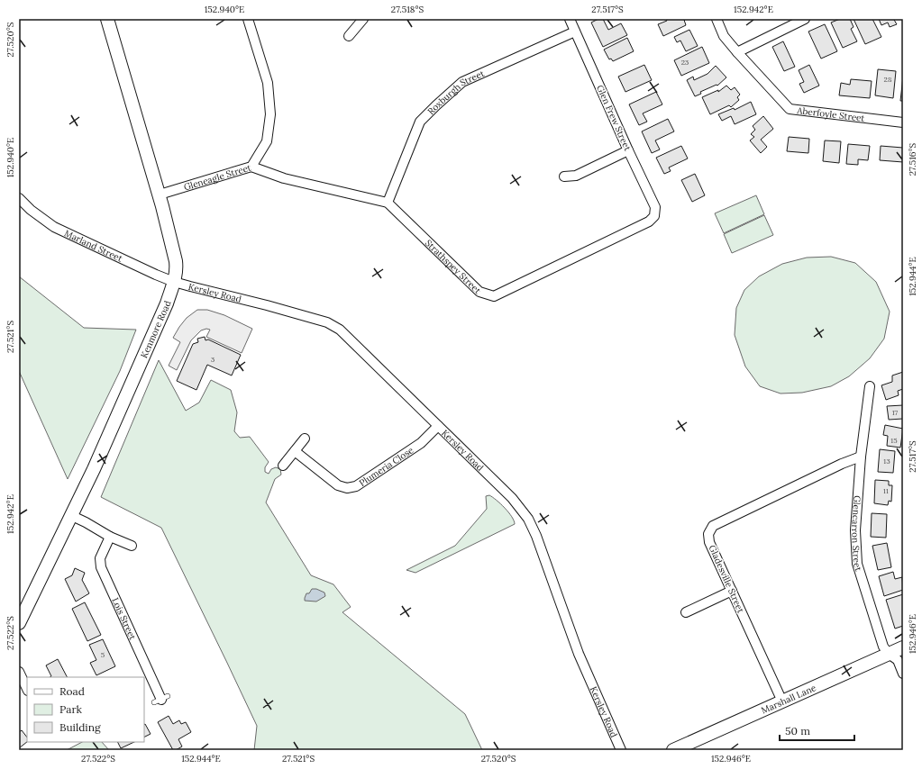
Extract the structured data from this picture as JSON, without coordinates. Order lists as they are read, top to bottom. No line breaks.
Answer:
{"streets":{"street":["Roxburgh Street","Aberfoyle Street","Glen Frew Street","Gleneagle Street","Marland Street","Strathspey Street","Kersley Road","Kenmore Road","Plumeria Close","Glencarron Street","Gladesville Street","Lois Street","Marshall Lane"]},"crossings":[["Roxburgh Street","Glen Frew Street"],["Roxburgh Street","Strathspey Street"],["Glen Frew Street","Strathspey Street"],["Gleneagle Street","Kenmore Road"],["Marland Street","Kersley Road"],["Marland Street","Kenmore Road"],["Kersley Road","Kenmore Road"],["Kersley Road","Plumeria Close"],["Glencarron Street","Gladesville Street"],["Glencarron Street","Marshall Lane"],["Gladesville Street","Marshall Lane"]],"house_numbers":["23","28","3","17","15","13","11","5"],"legend":["Road","Park","Building"],"scale_bar":"50 m","coordinates":["152.940°E","27.518°S","27.517°S","152.942°E","27.520°S","27.516°S","152.944°E","27.521°S","27.522°S","152.946°E"]}
